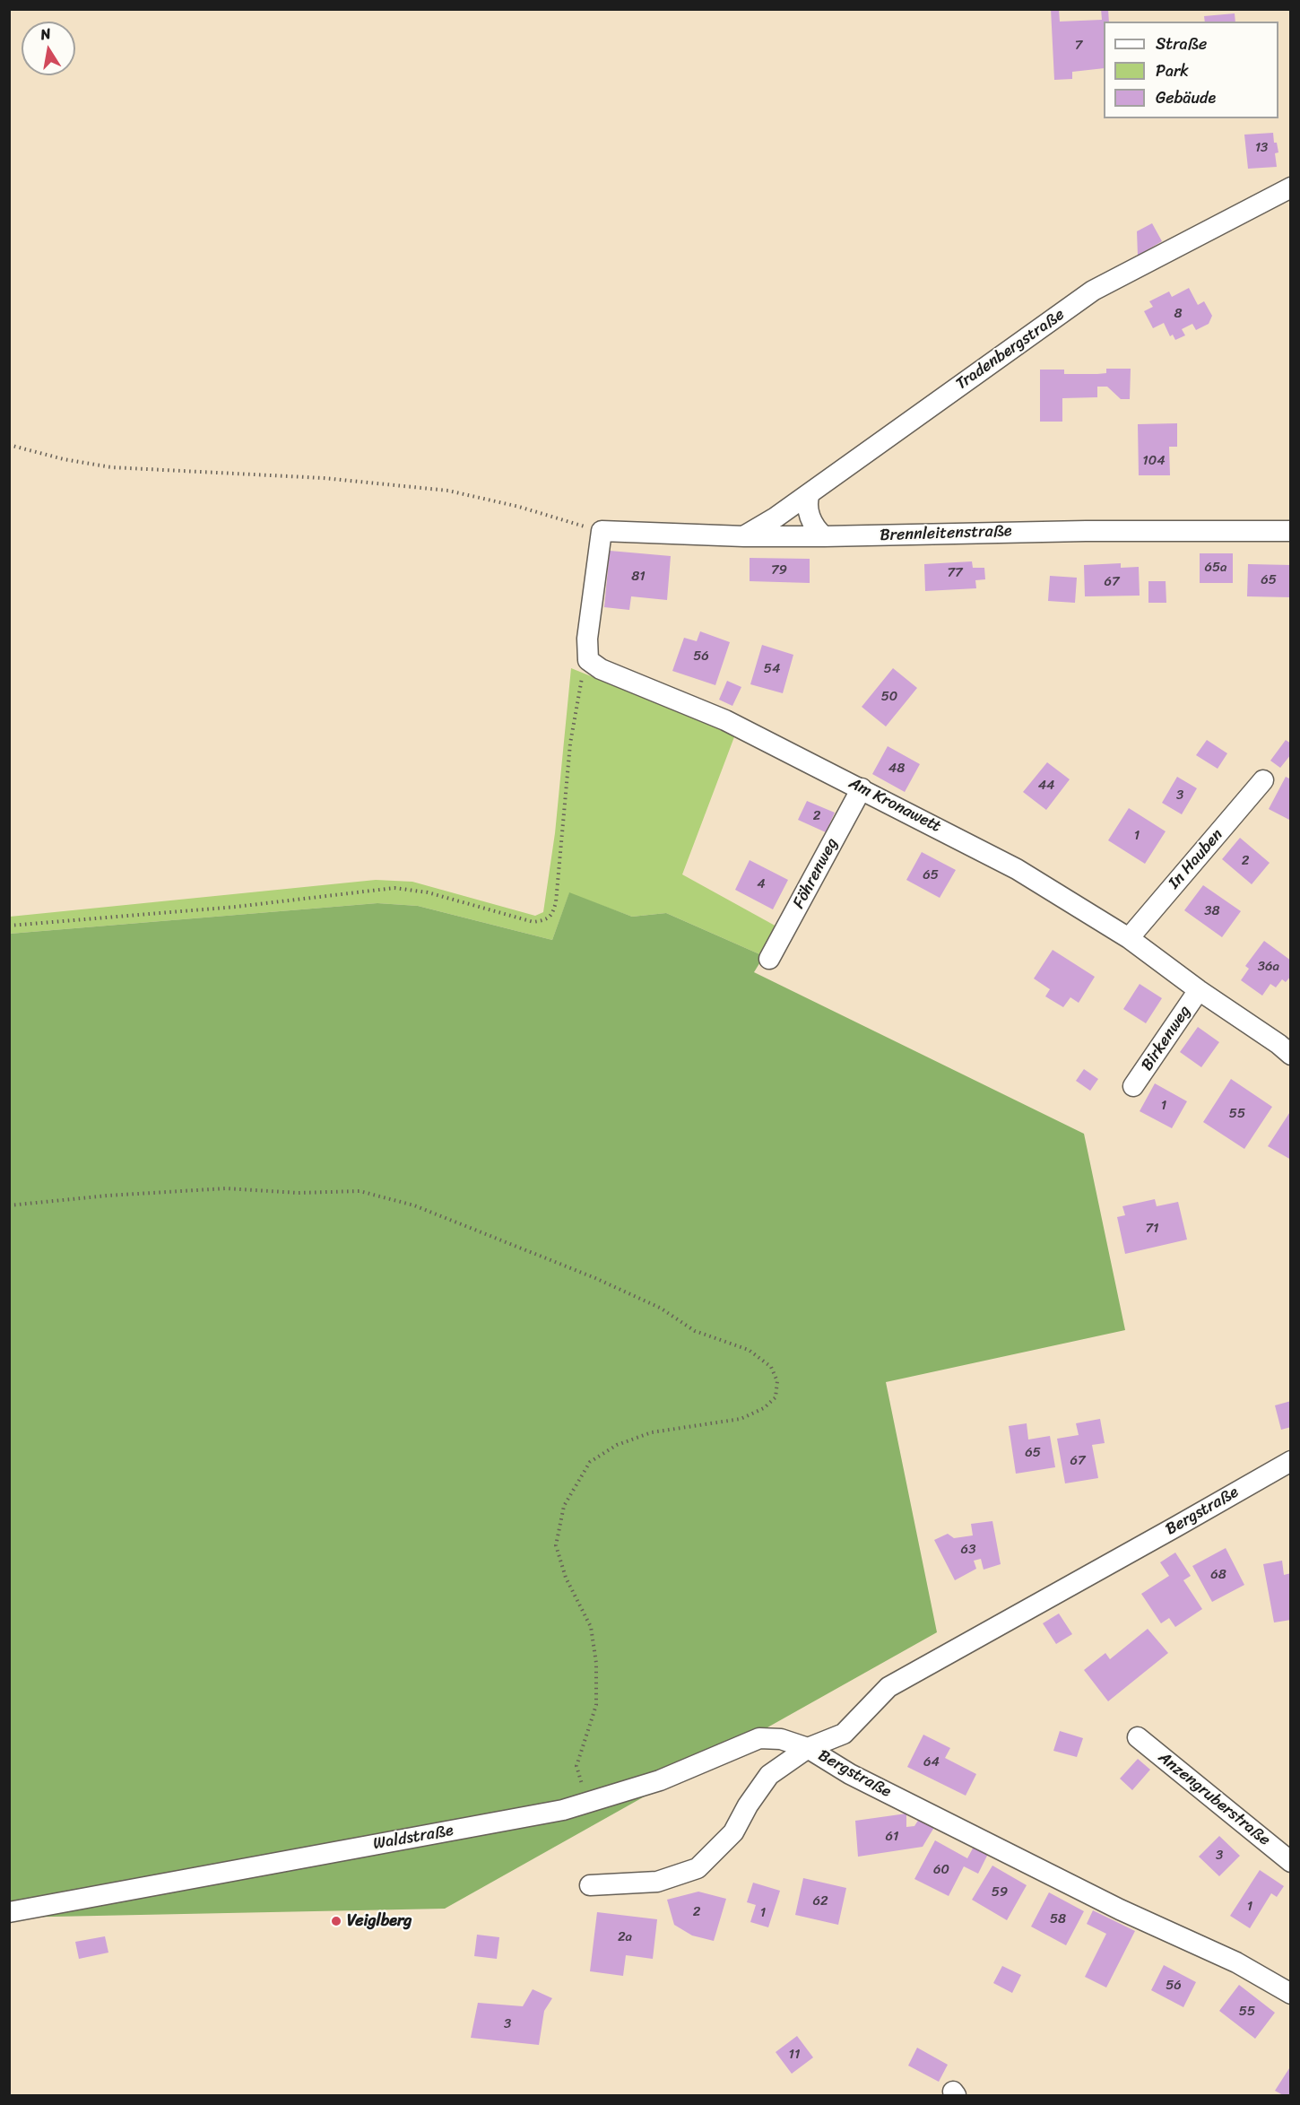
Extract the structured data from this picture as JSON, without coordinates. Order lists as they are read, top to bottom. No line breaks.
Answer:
{"streets":{"street":["Tradenbergstraße","Brennleitenstraße","Am Kronawett","In Hauben","Föhrenweg","Birkenweg","Bergstraße","Anzengruberstraße","Waldstraße"]},"crossings":[["Tradenbergstraße","Brennleitenstraße"],["Am Kronawett","In Hauben"],["Am Kronawett","Föhrenweg"],["Am Kronawett","Birkenweg"],["Bergstraße","Waldstraße"]],"places":["Veiglberg"],"house_numbers":["7","13","8","104","65a","79","77","81","65","67","56","54","50","48","44","3","2","1","2","65","4","38","36a","1","55","71","65","67","63","68","64","61","3","60","59","62","1","2","1","58","2a","56","55","3","11"],"legend":["Straße","Park","Gebäude"],"north":"top"}
